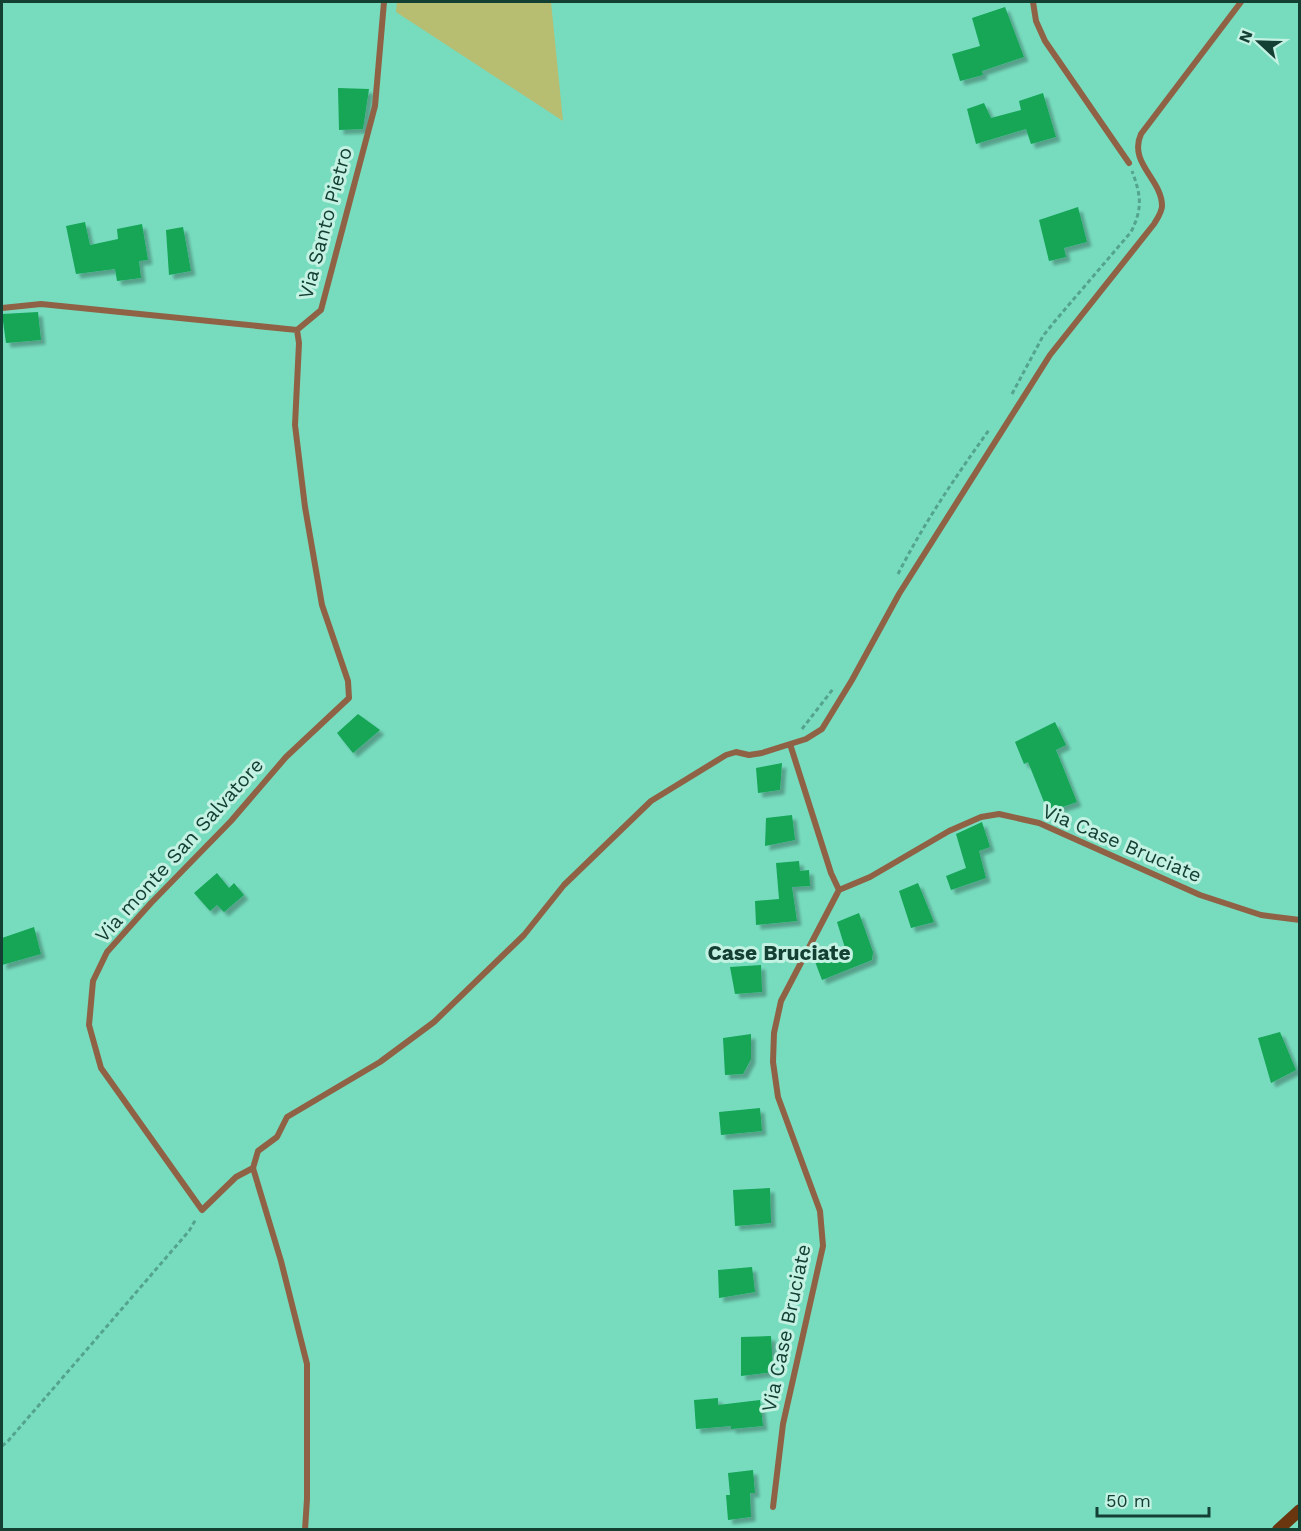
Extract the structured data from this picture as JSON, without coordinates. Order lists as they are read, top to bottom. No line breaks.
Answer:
{"streets":{"street":["Via Santo Pietro","Via Case Bruciate","Via monte San Salvatore"]},"crossings":[["Via Santo Pietro","Via monte San Salvatore"]],"districts":["Case Bruciate"],"scale_bar":"50 m","north":"left"}
